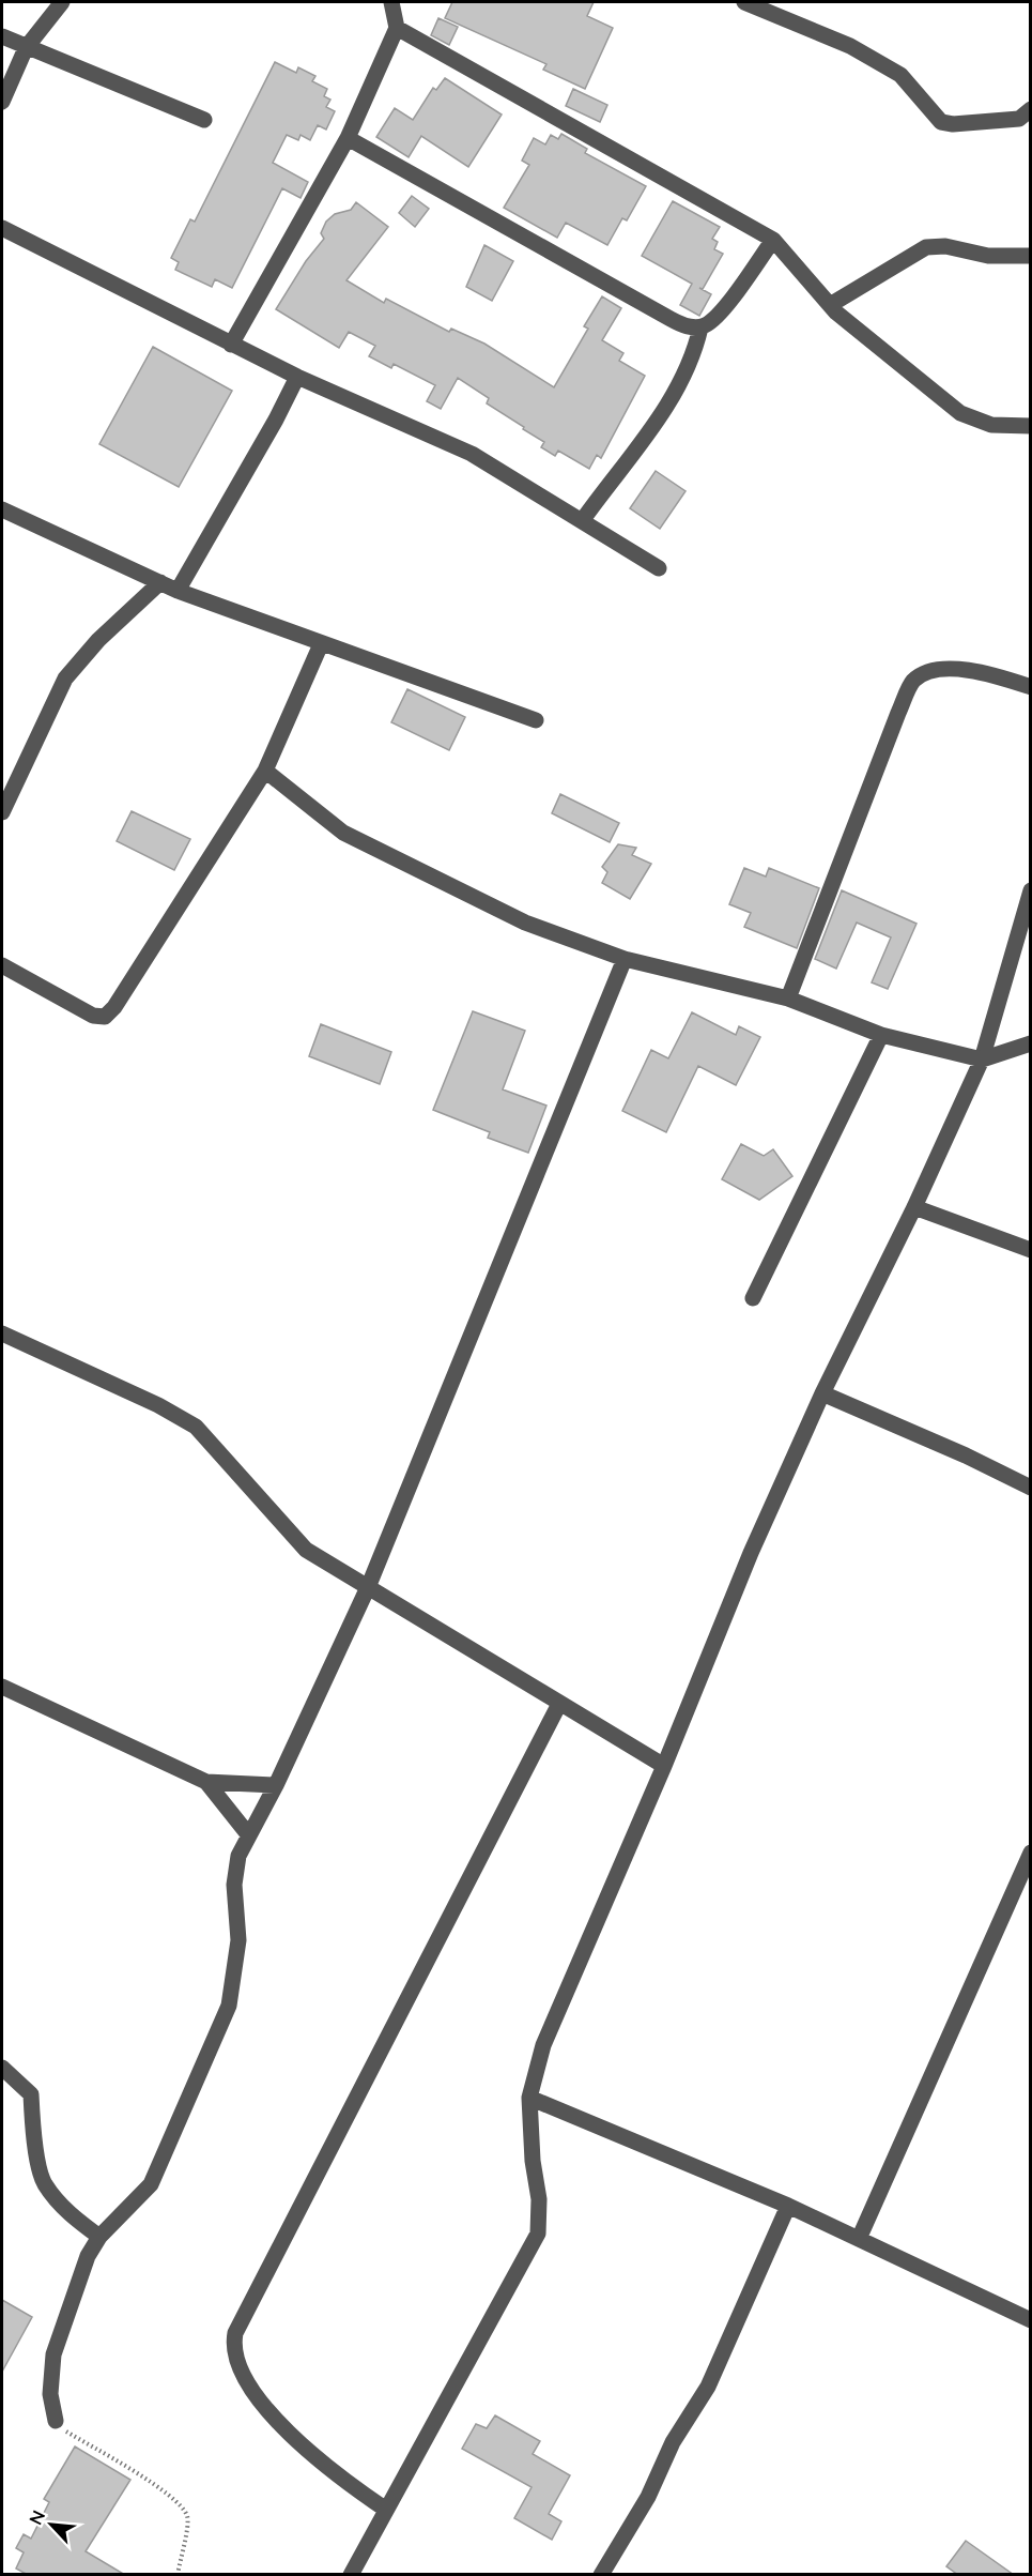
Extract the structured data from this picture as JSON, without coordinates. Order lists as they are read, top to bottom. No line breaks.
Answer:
{"north":"top left"}
